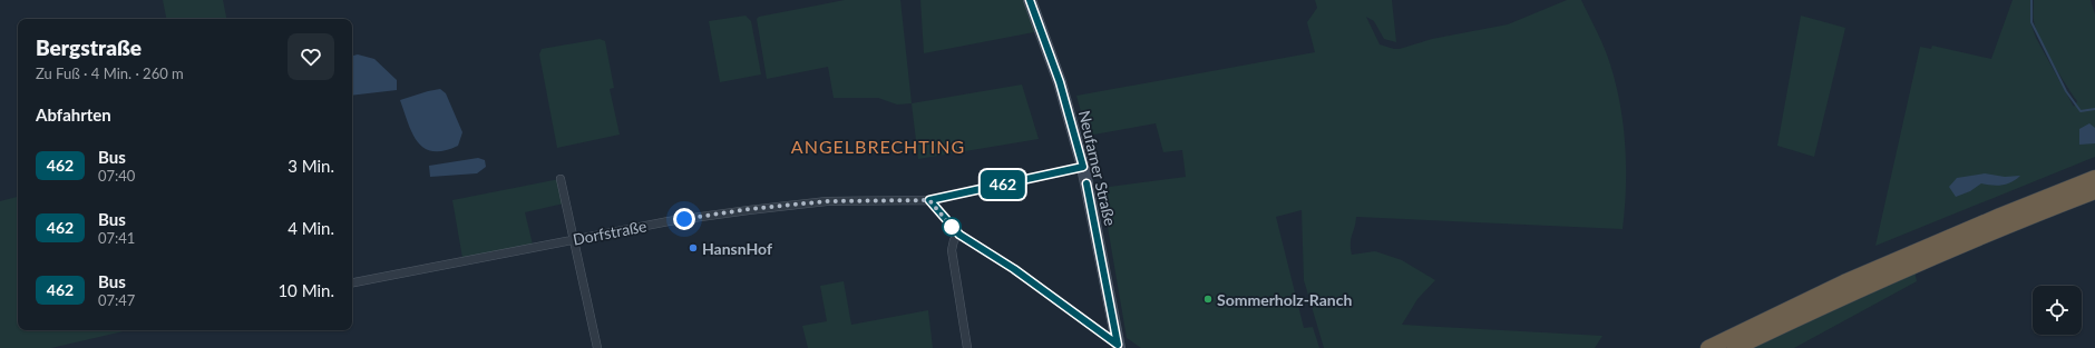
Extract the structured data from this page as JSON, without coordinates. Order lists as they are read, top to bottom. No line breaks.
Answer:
{"streets":{"street":["Neufarner Straße","Dorfstraße"]},"crossings":[["Neufarner Straße","Dorfstraße"]],"districts":["ANGELBRECHTING"],"places":["HansnHof","Sommerholz-Ranch"],"lines":["bus line 462"],"page":{"on_map":"462","heading":[["Bergstraße","Zu Fuß · 4 Min. · 260 m"],"Abfahrten"],"list":[{"mark":"462","name":"Bus","note":"07:40","value":"3 Min."},{"mark":"462","name":"Bus","note":"07:41","value":"4 Min."},{"mark":"462","name":"Bus","note":"07:47","value":"10 Min."}]}}
